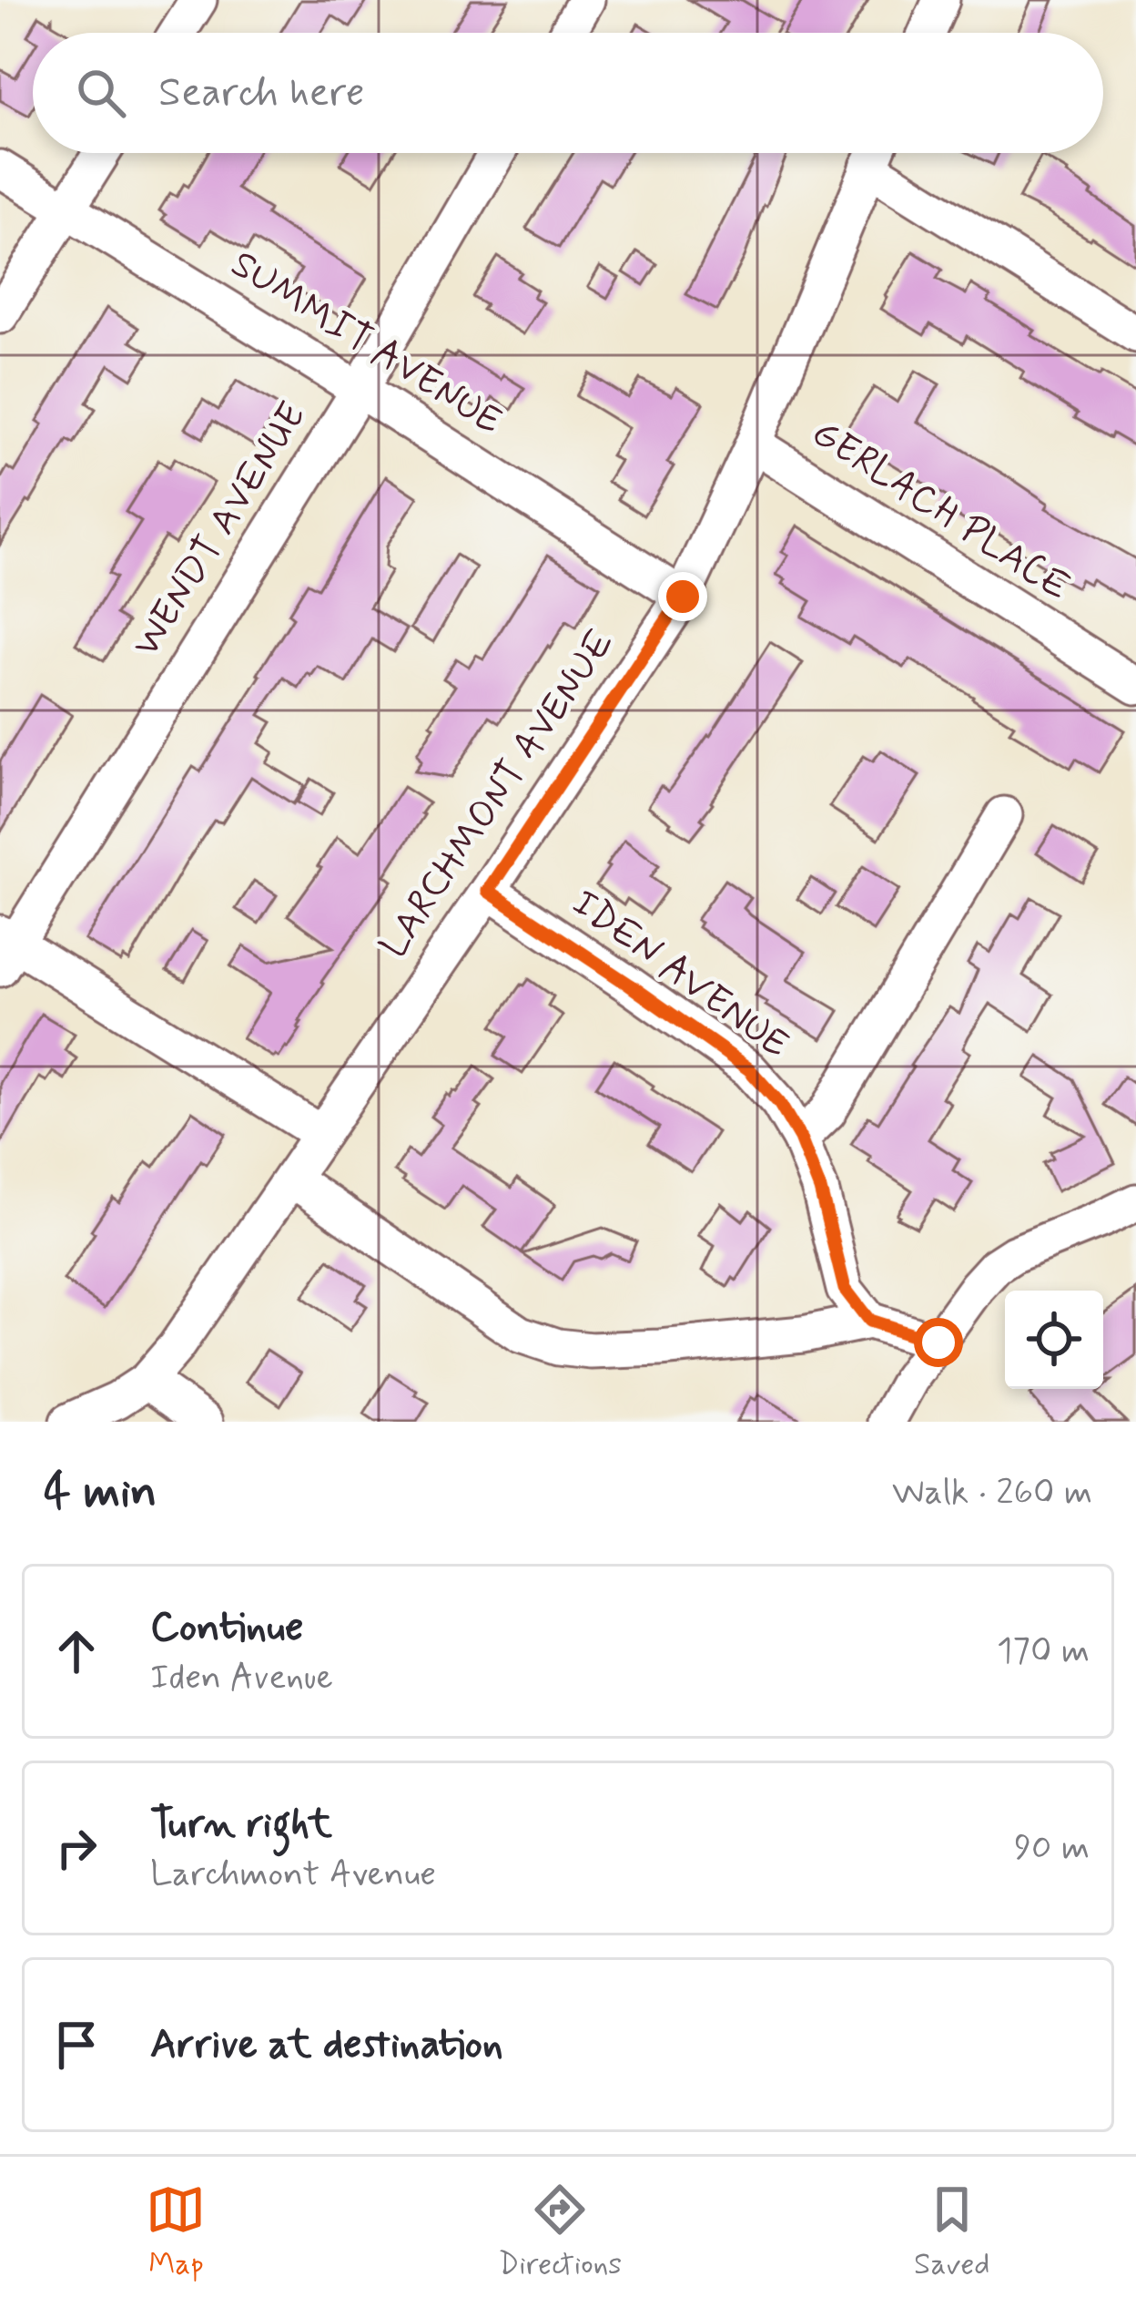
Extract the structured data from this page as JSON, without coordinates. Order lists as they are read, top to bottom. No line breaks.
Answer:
{"streets":{"street":["SUMMIT AVENUE","GERLACH PLACE","WENDT AVENUE","LARCHMONT AVENUE","IDEN AVENUE"]},"crossings":[["SUMMIT AVENUE","WENDT AVENUE"],["SUMMIT AVENUE","LARCHMONT AVENUE"],["GERLACH PLACE","LARCHMONT AVENUE"],["LARCHMONT AVENUE","IDEN AVENUE"]],"page":{"search":"Search here","heading":["4 min","Walk · 260 m"],"list":[["Continue","Iden Avenue","170 m"],["Turn right","Larchmont Avenue","90 m"],"Arrive at destination"],"nav":["Map","Directions","Saved"]}}
